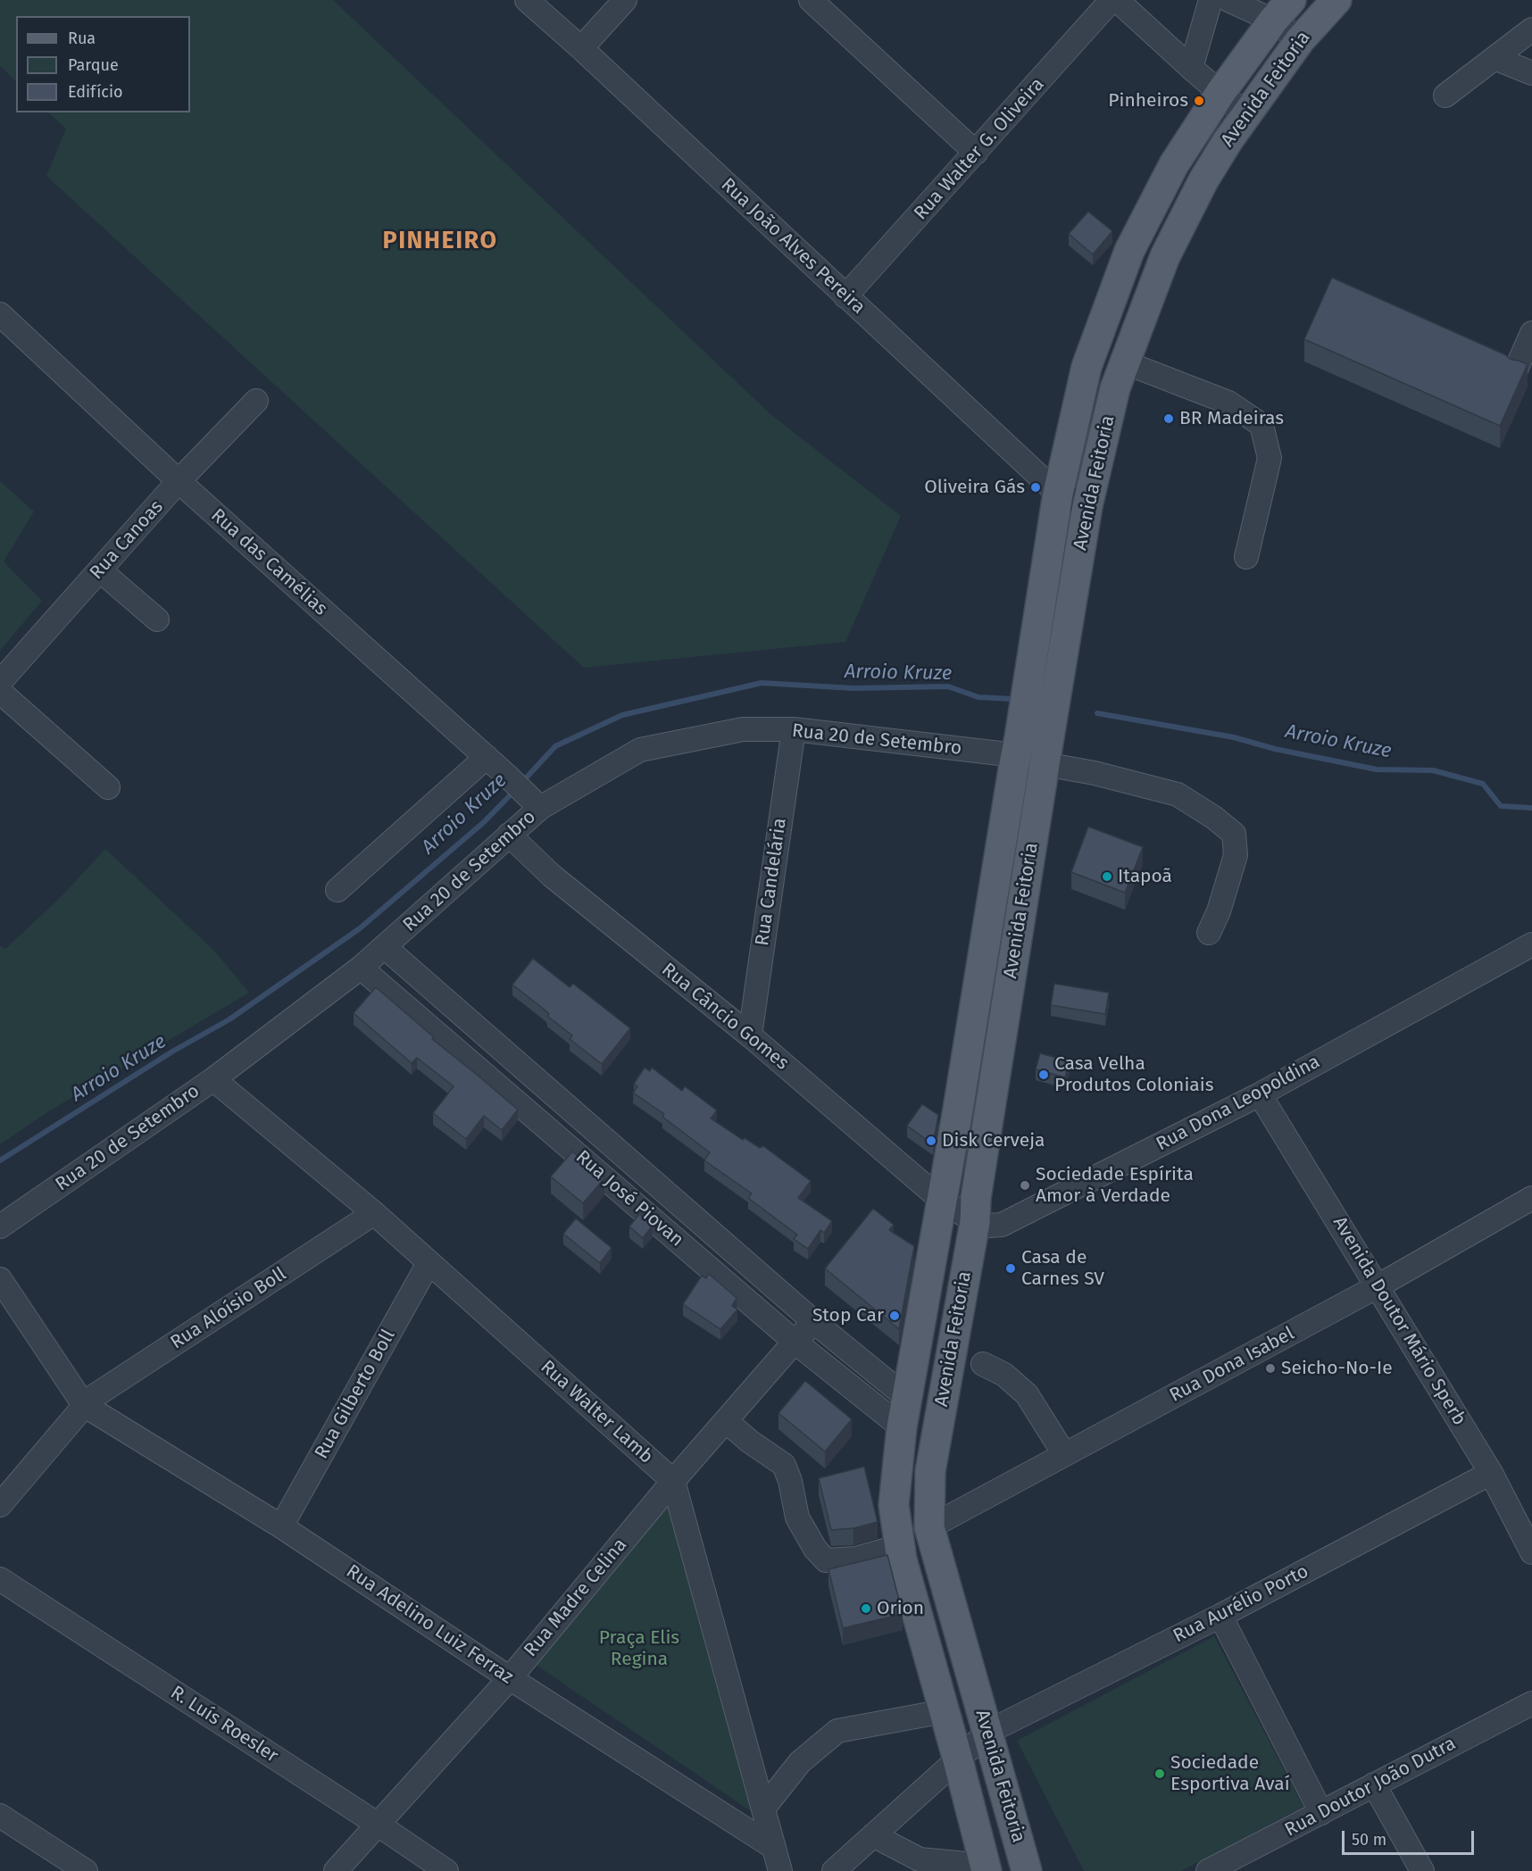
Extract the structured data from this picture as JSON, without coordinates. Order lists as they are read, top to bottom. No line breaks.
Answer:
{"streets":{"main road":["Avenida Feitoria"],"street":["Rua Walter G. Oliveira","Rua João Alves Pereira","Rua Canoas","Rua das Camélias","Rua 20 de Setembro","Rua Candelária","Rua Câncio Gomes","Rua Dona Leopoldina","Rua José Piovan","Rua Aloísio Boll","Avenida Doutor Mário Sperb","Rua Dona Isabel","Rua Gilberto Boll","Rua Walter Lamb","Rua Madre Celina","Rua Aurélio Porto","Rua Adelino Luiz Ferraz","R. Luís Roesler","Rua Doutor João Dutra"]},"crossings":[["Avenida Feitoria","Rua João Alves Pereira"],["Avenida Feitoria","Rua 20 de Setembro"],["Avenida Feitoria","Rua Câncio Gomes"],["Avenida Feitoria","Rua Dona Leopoldina"],["Avenida Feitoria","Rua José Piovan"],["Avenida Feitoria","Rua Dona Isabel"],["Avenida Feitoria","Rua Aurélio Porto"],["Rua Walter G. Oliveira","Rua João Alves Pereira"],["Rua Canoas","Rua das Camélias"],["Rua das Camélias","Rua 20 de Setembro"],["Rua 20 de Setembro","Rua Candelária"],["Rua 20 de Setembro","Rua Câncio Gomes"],["Rua 20 de Setembro","Rua José Piovan"],["Rua 20 de Setembro","Rua Walter Lamb"],["Rua Candelária","Rua Câncio Gomes"],["Rua Câncio Gomes","Rua Dona Leopoldina"],["Rua Dona Leopoldina","Avenida Doutor Mário Sperb"],["Rua José Piovan","Rua Madre Celina"],["Rua Aloísio Boll","Rua Walter Lamb"],["Rua Aloísio Boll","Rua Adelino Luiz Ferraz"],["Avenida Doutor Mário Sperb","Rua Dona Isabel"],["Avenida Doutor Mário Sperb","Rua Aurélio Porto"],["Rua Gilberto Boll","Rua Walter Lamb"],["Rua Gilberto Boll","Rua Adelino Luiz Ferraz"],["Rua Walter Lamb","Rua Madre Celina"],["Rua Madre Celina","Rua Adelino Luiz Ferraz"],["Rua Madre Celina","R. Luís Roesler"]],"districts":["PINHEIRO"],"water":["Arroio Kruze"],"parks":["Praça Elis Regina"],"places":["Pinheiros","BR Madeiras","Oliveira Gás","Itapoã","Casa Velha Produtos Coloniais","Disk Cerveja","Sociedade Espírita Amor à Verdade","Casa de Carnes SV","Stop Car","Seicho-No-Ie","Orion","Sociedade Esportiva Avaí"],"legend":["Rua","Parque","Edifício"],"scale_bar":"50 m"}
